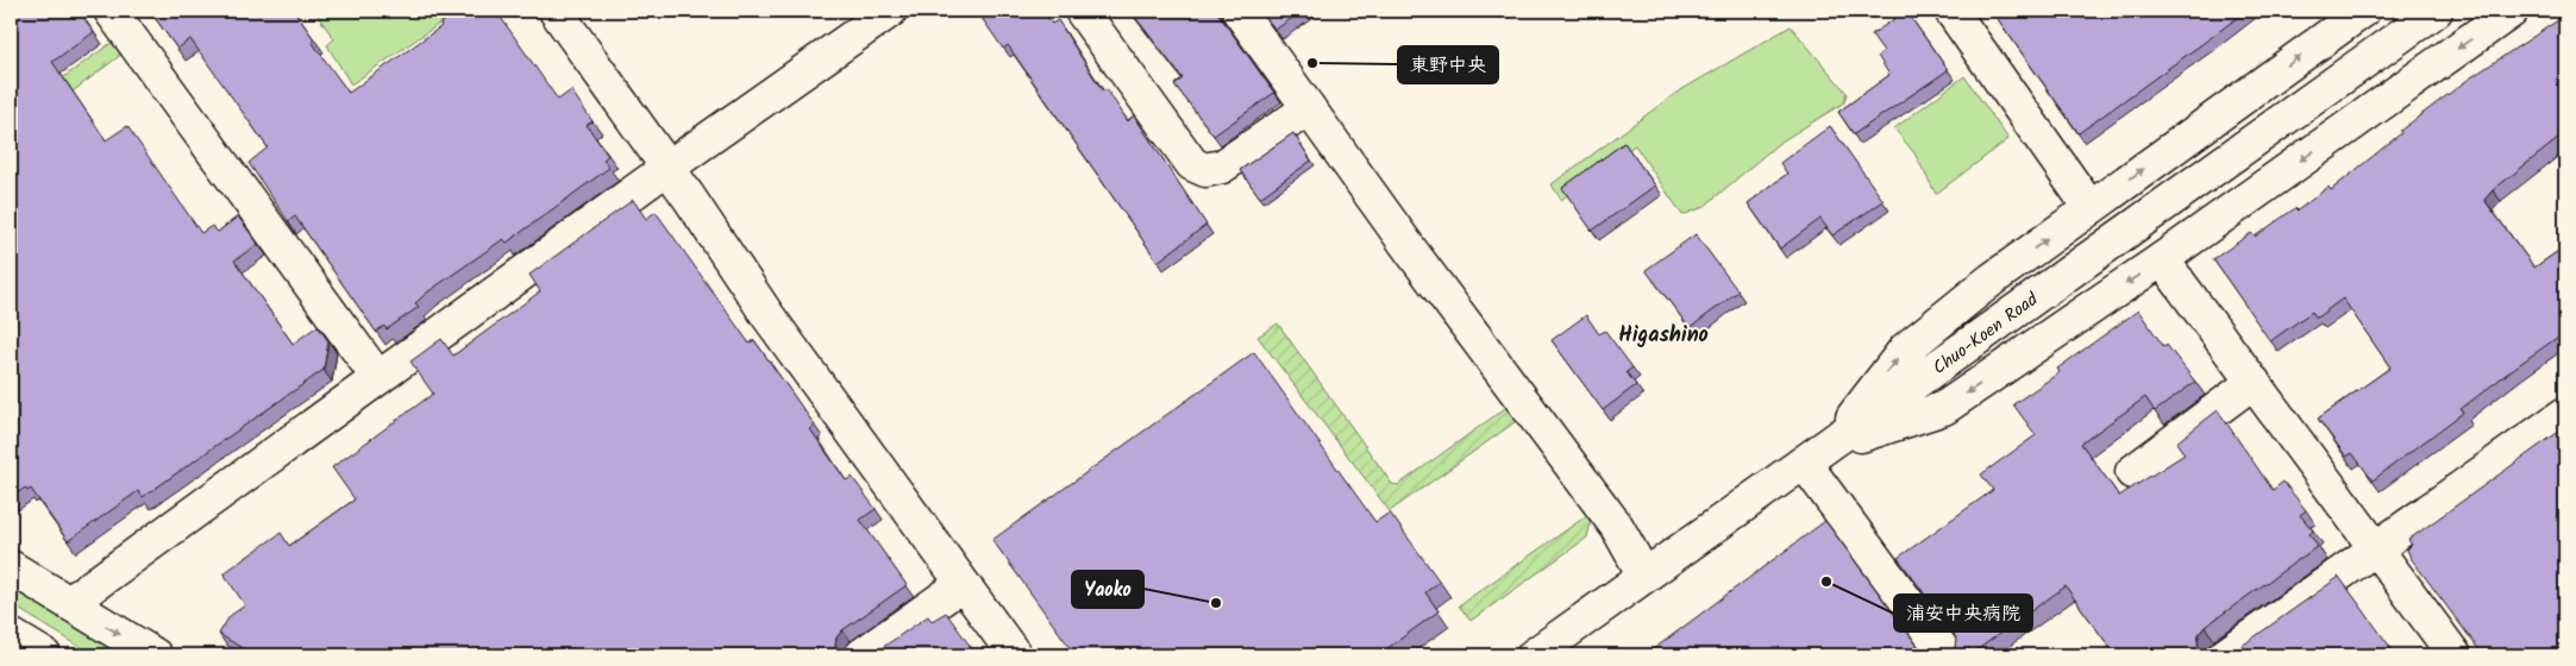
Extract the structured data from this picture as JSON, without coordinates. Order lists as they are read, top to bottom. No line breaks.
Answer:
{"streets":{"street":["Chuo-Koen Road"]},"districts":["Higashino"],"places":["東野中央","浦安中央病院","Yaoko"]}
